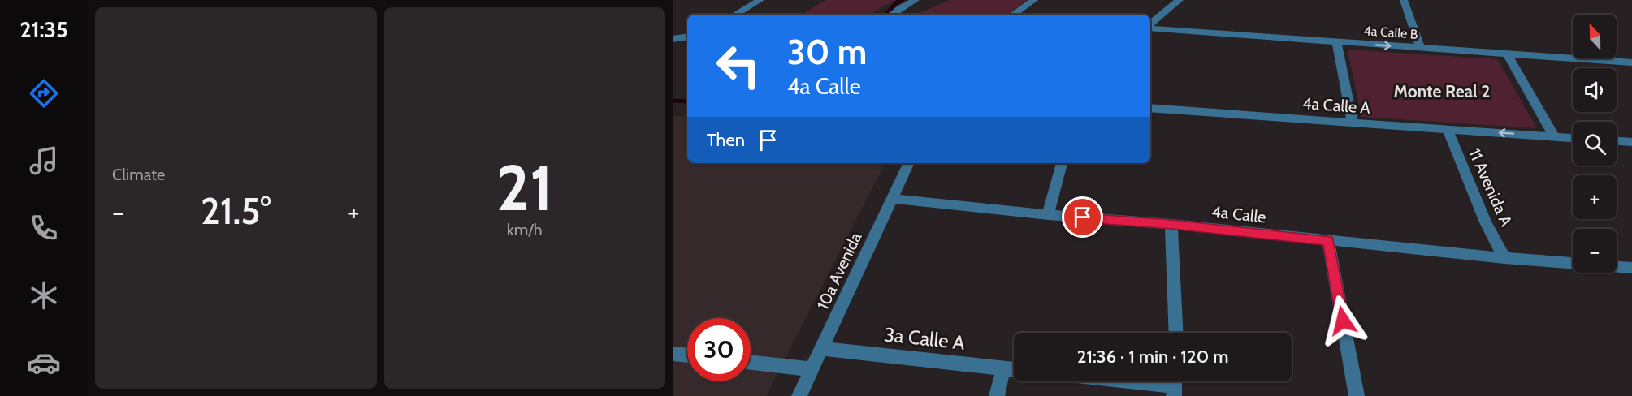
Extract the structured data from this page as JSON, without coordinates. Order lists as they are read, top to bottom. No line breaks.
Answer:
{"streets":{"street":["4a Calle B","4a Calle A","11 Avenida A","4a Calle","10a Avenida","3a Calle A"]},"crossings":[["4a Calle A","11 Avenida A"],["11 Avenida A","4a Calle"],["4a Calle","10a Avenida"],["10a Avenida","3a Calle A"]],"districts":["Monte Real 2"],"north":"top","page":{"tabs":"21:35","tile":["Climate",["21","km/h"]],"map_buttons":["+","−"],"turn":["30 m","4a Calle"],"then":"Then","heat":["−","21.5°","+"],"limit":"30","trip":"21:36 · 1 min · 120 m"}}
